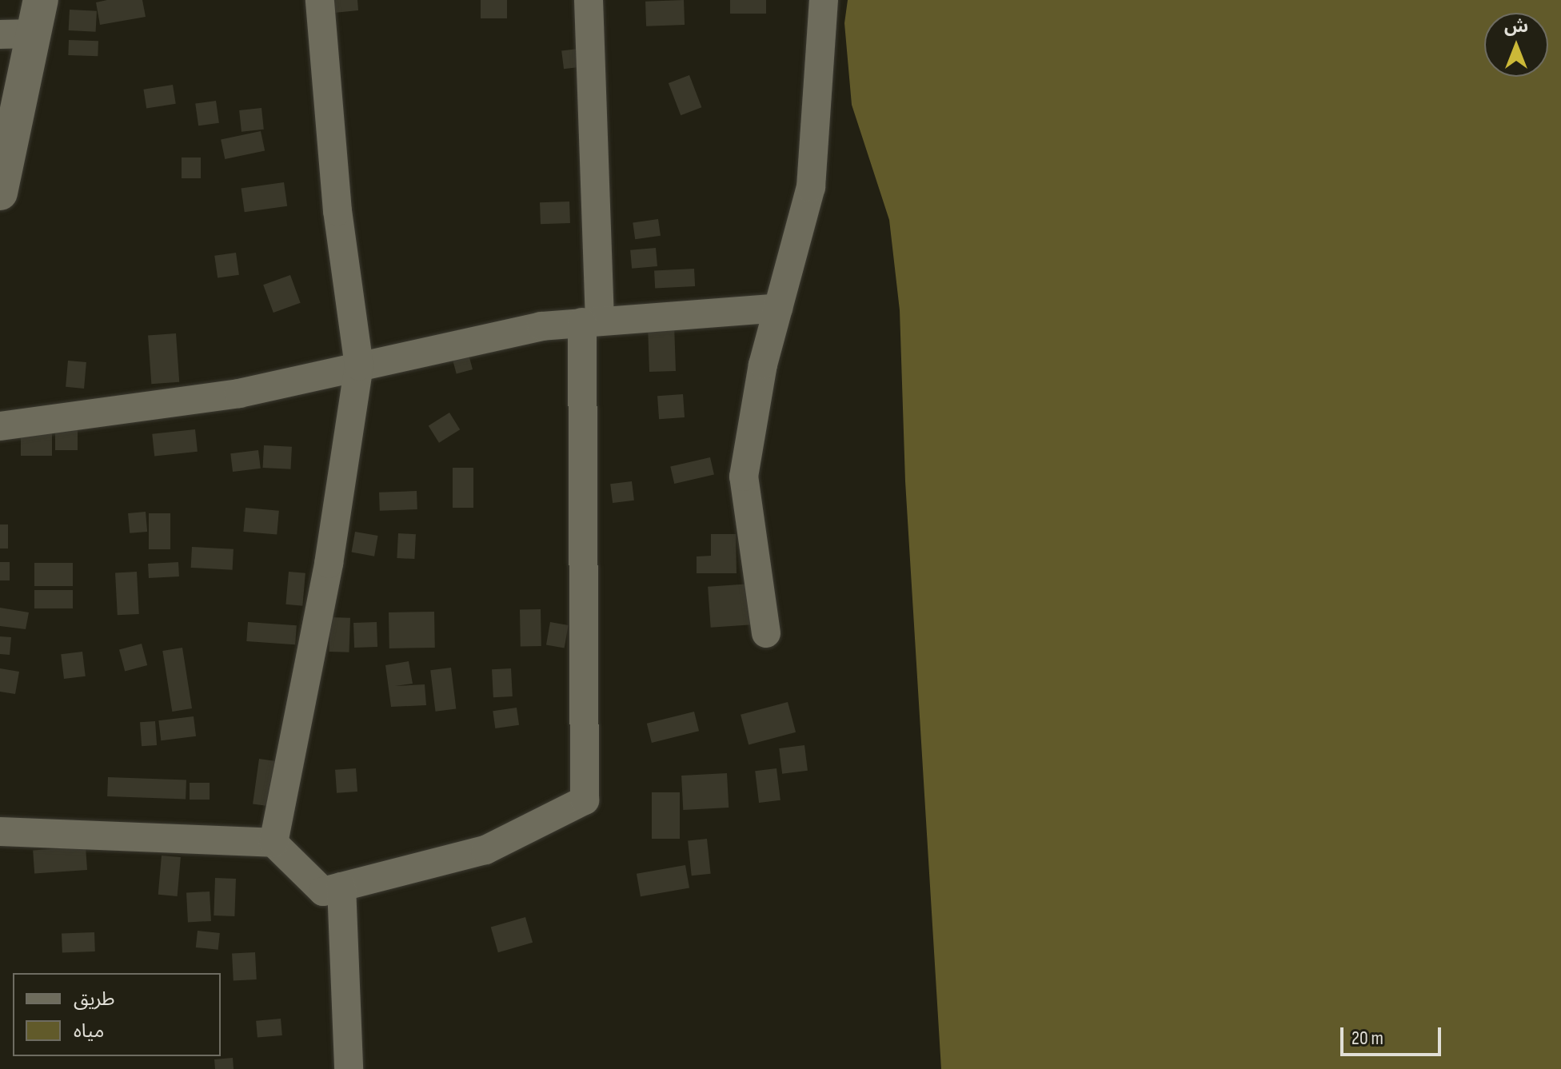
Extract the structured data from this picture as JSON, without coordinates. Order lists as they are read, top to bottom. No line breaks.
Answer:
{"legend":["طريق","مياه"],"scale_bar":"20 m","north":"top"}
